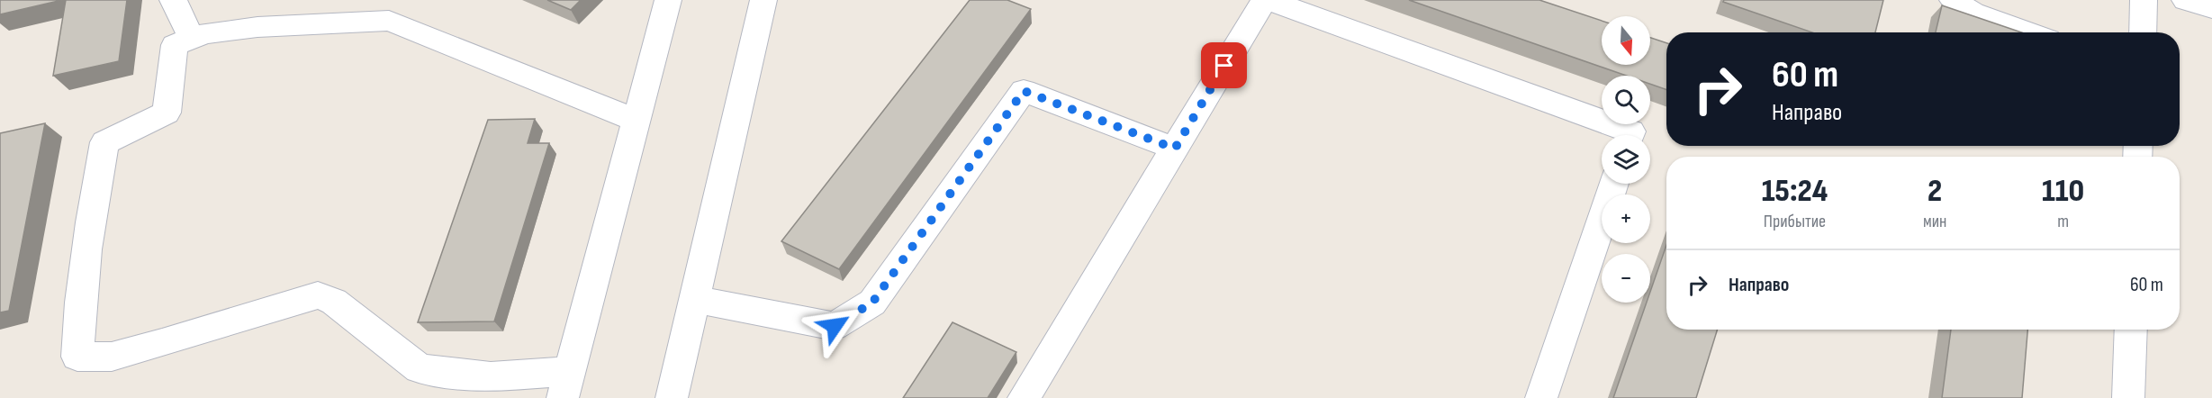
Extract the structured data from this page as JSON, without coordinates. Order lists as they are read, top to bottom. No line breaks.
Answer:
{"north":"bottom","page":{"map_buttons":["+","−"],"turn":["60 m","Направо"],"eta":["15:24","Прибытие","2","мин","110","m"],"list":[{"name":"Направо","value":"60 m"}]}}
